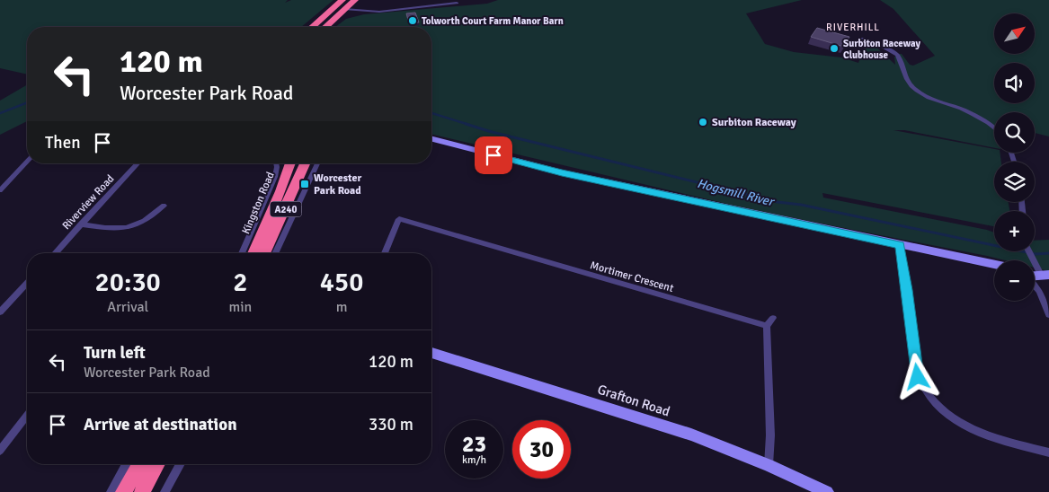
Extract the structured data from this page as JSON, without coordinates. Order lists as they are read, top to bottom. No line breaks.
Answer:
{"streets":{"highway":["Kingston Road","A240"],"main road":["Grafton Road"],"street":["Riverview Road","Mortimer Crescent"]},"districts":["RIVERHILL"],"water":["Hogsmill River"],"places":{"other":["Tolworth Court Farm Manor Barn","Surbiton Raceway Clubhouse","Surbiton Raceway"],"transit":["Worcester Park Road"]},"north":"top right","page":{"map_buttons":["+","−"],"turn":["120 m","Worcester Park Road"],"then":"Then","eta":["20:30","Arrival","2","min","450","m"],"list":[{"name":"Turn left","note":"Worcester Park Road","value":"120 m"},{"name":"Arrive at destination","value":"330 m"}],"speed":"23 km/h","limit":"30"}}
